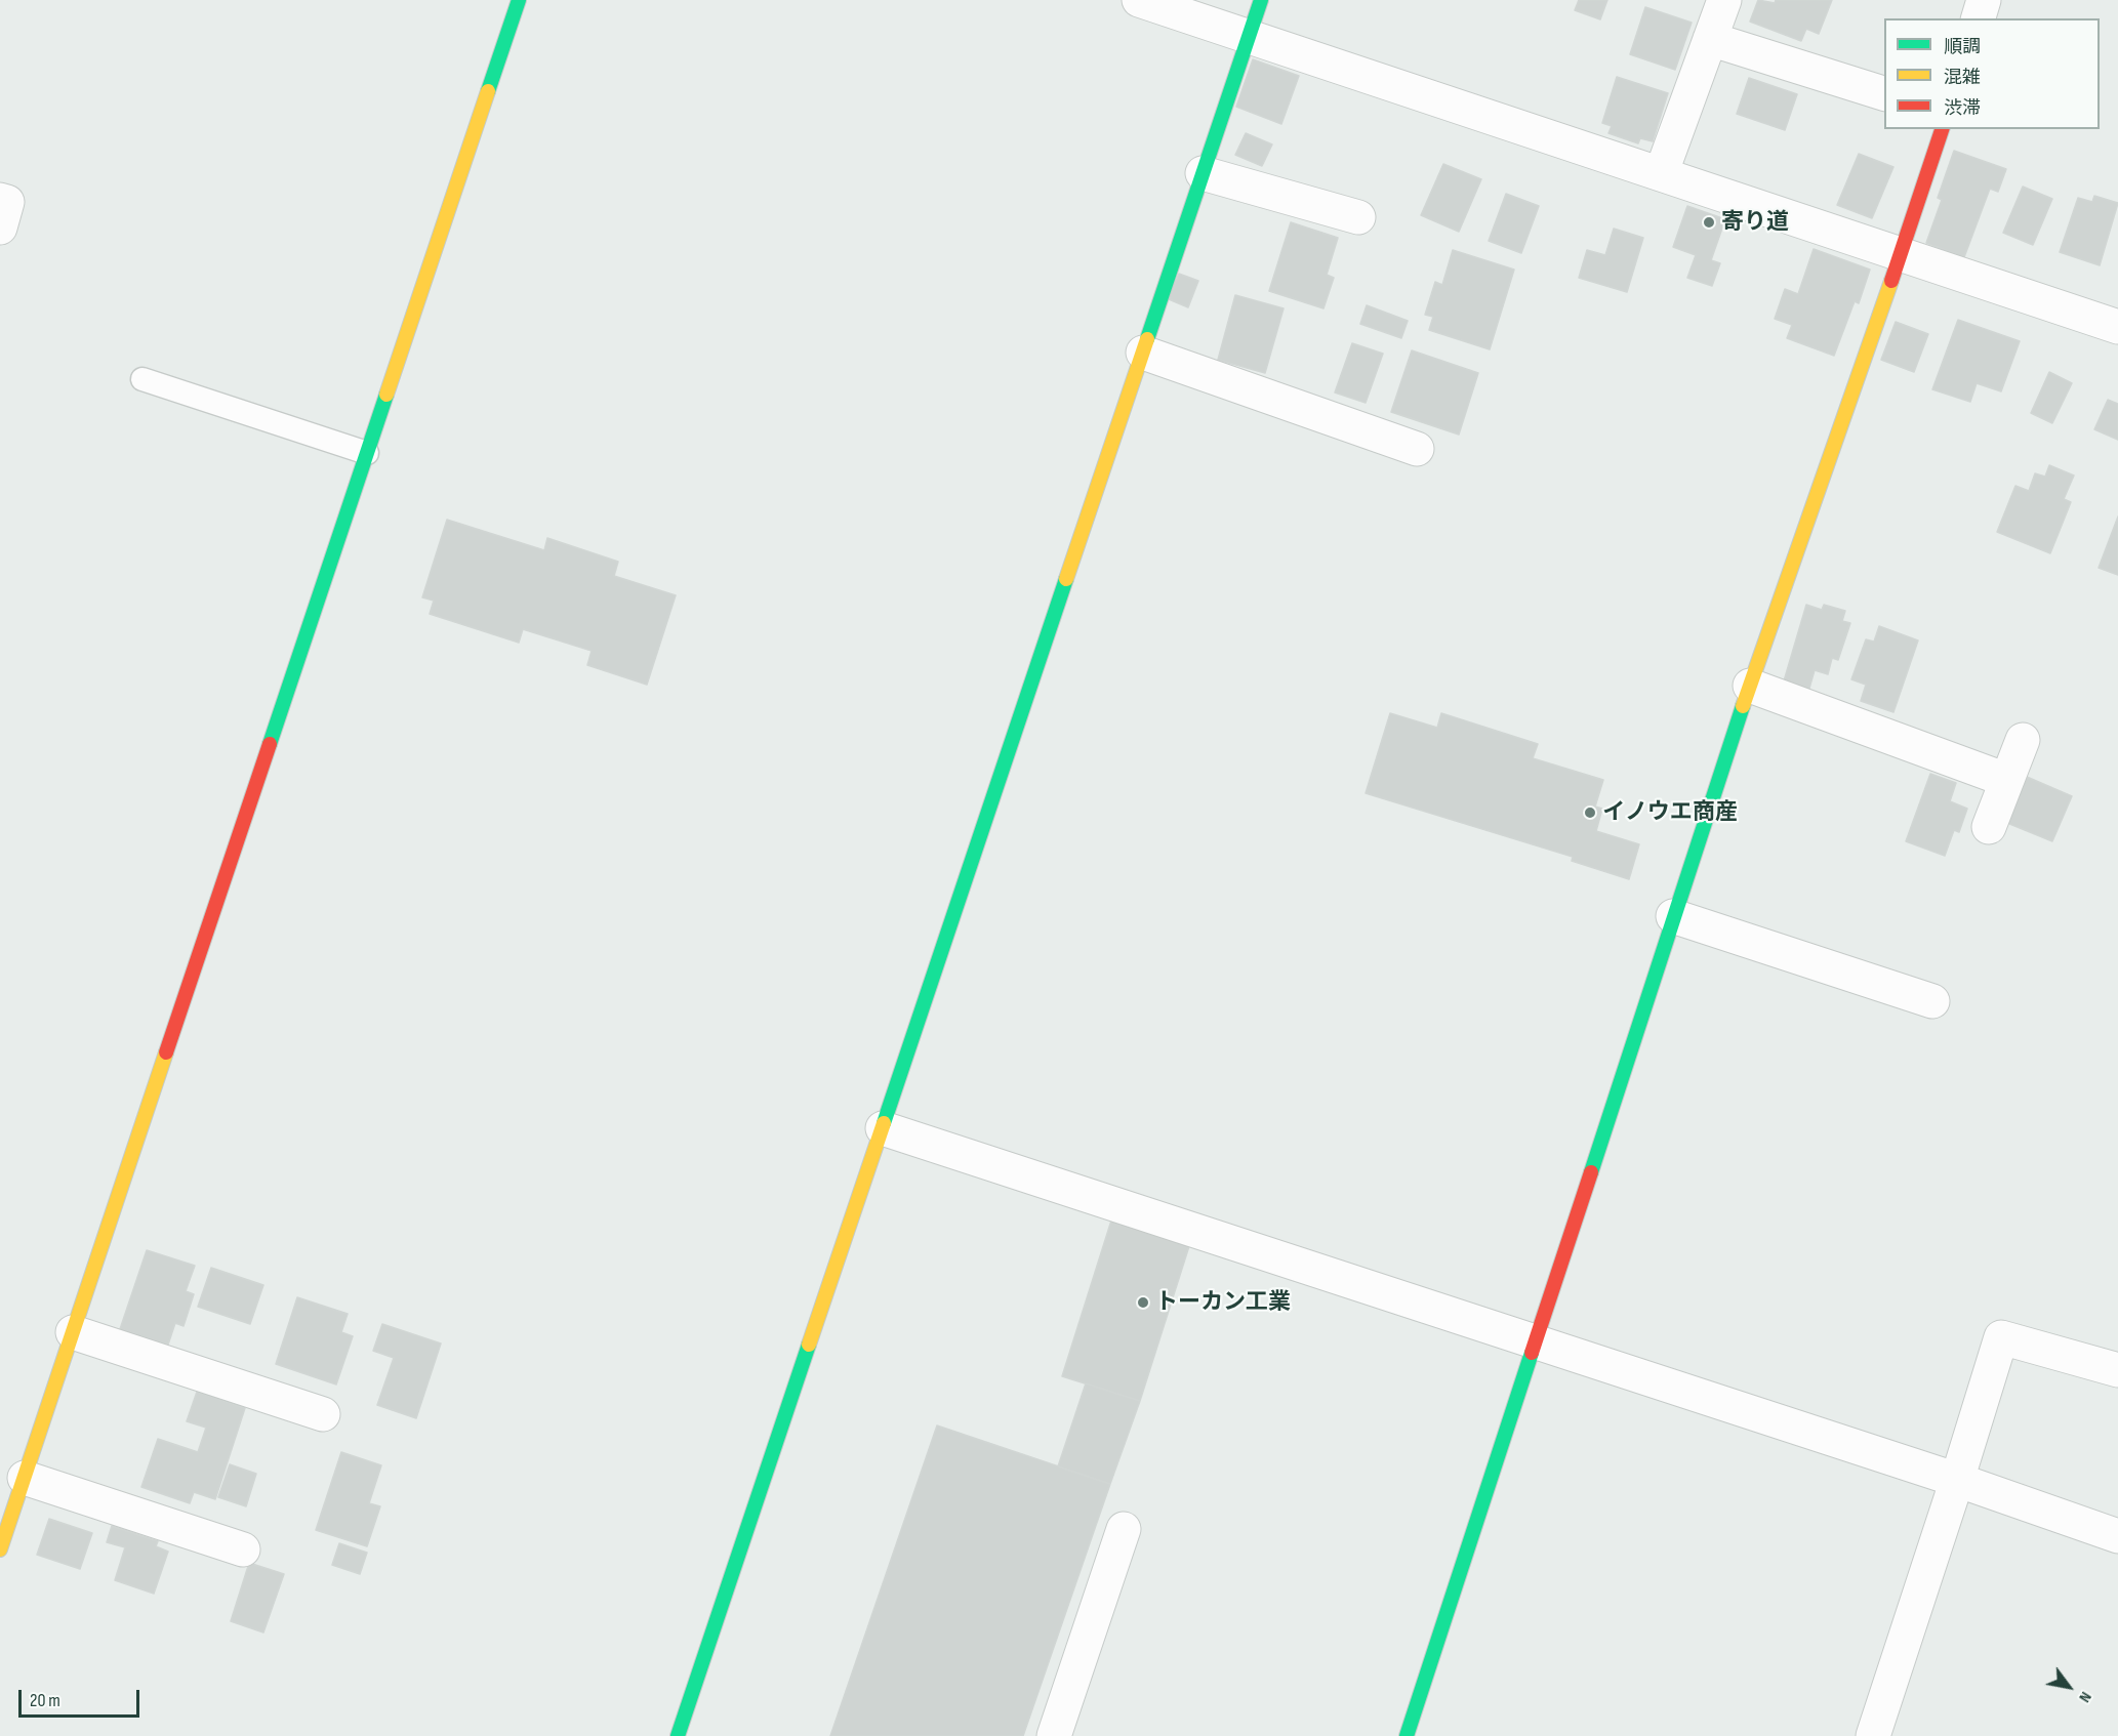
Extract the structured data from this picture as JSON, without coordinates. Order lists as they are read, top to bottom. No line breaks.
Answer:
{"places":["寄り道","イノウエ商産","トーカン工業"],"legend":["順調","混雑","渋滞"],"scale_bar":"20 m","north":"bottom right"}
